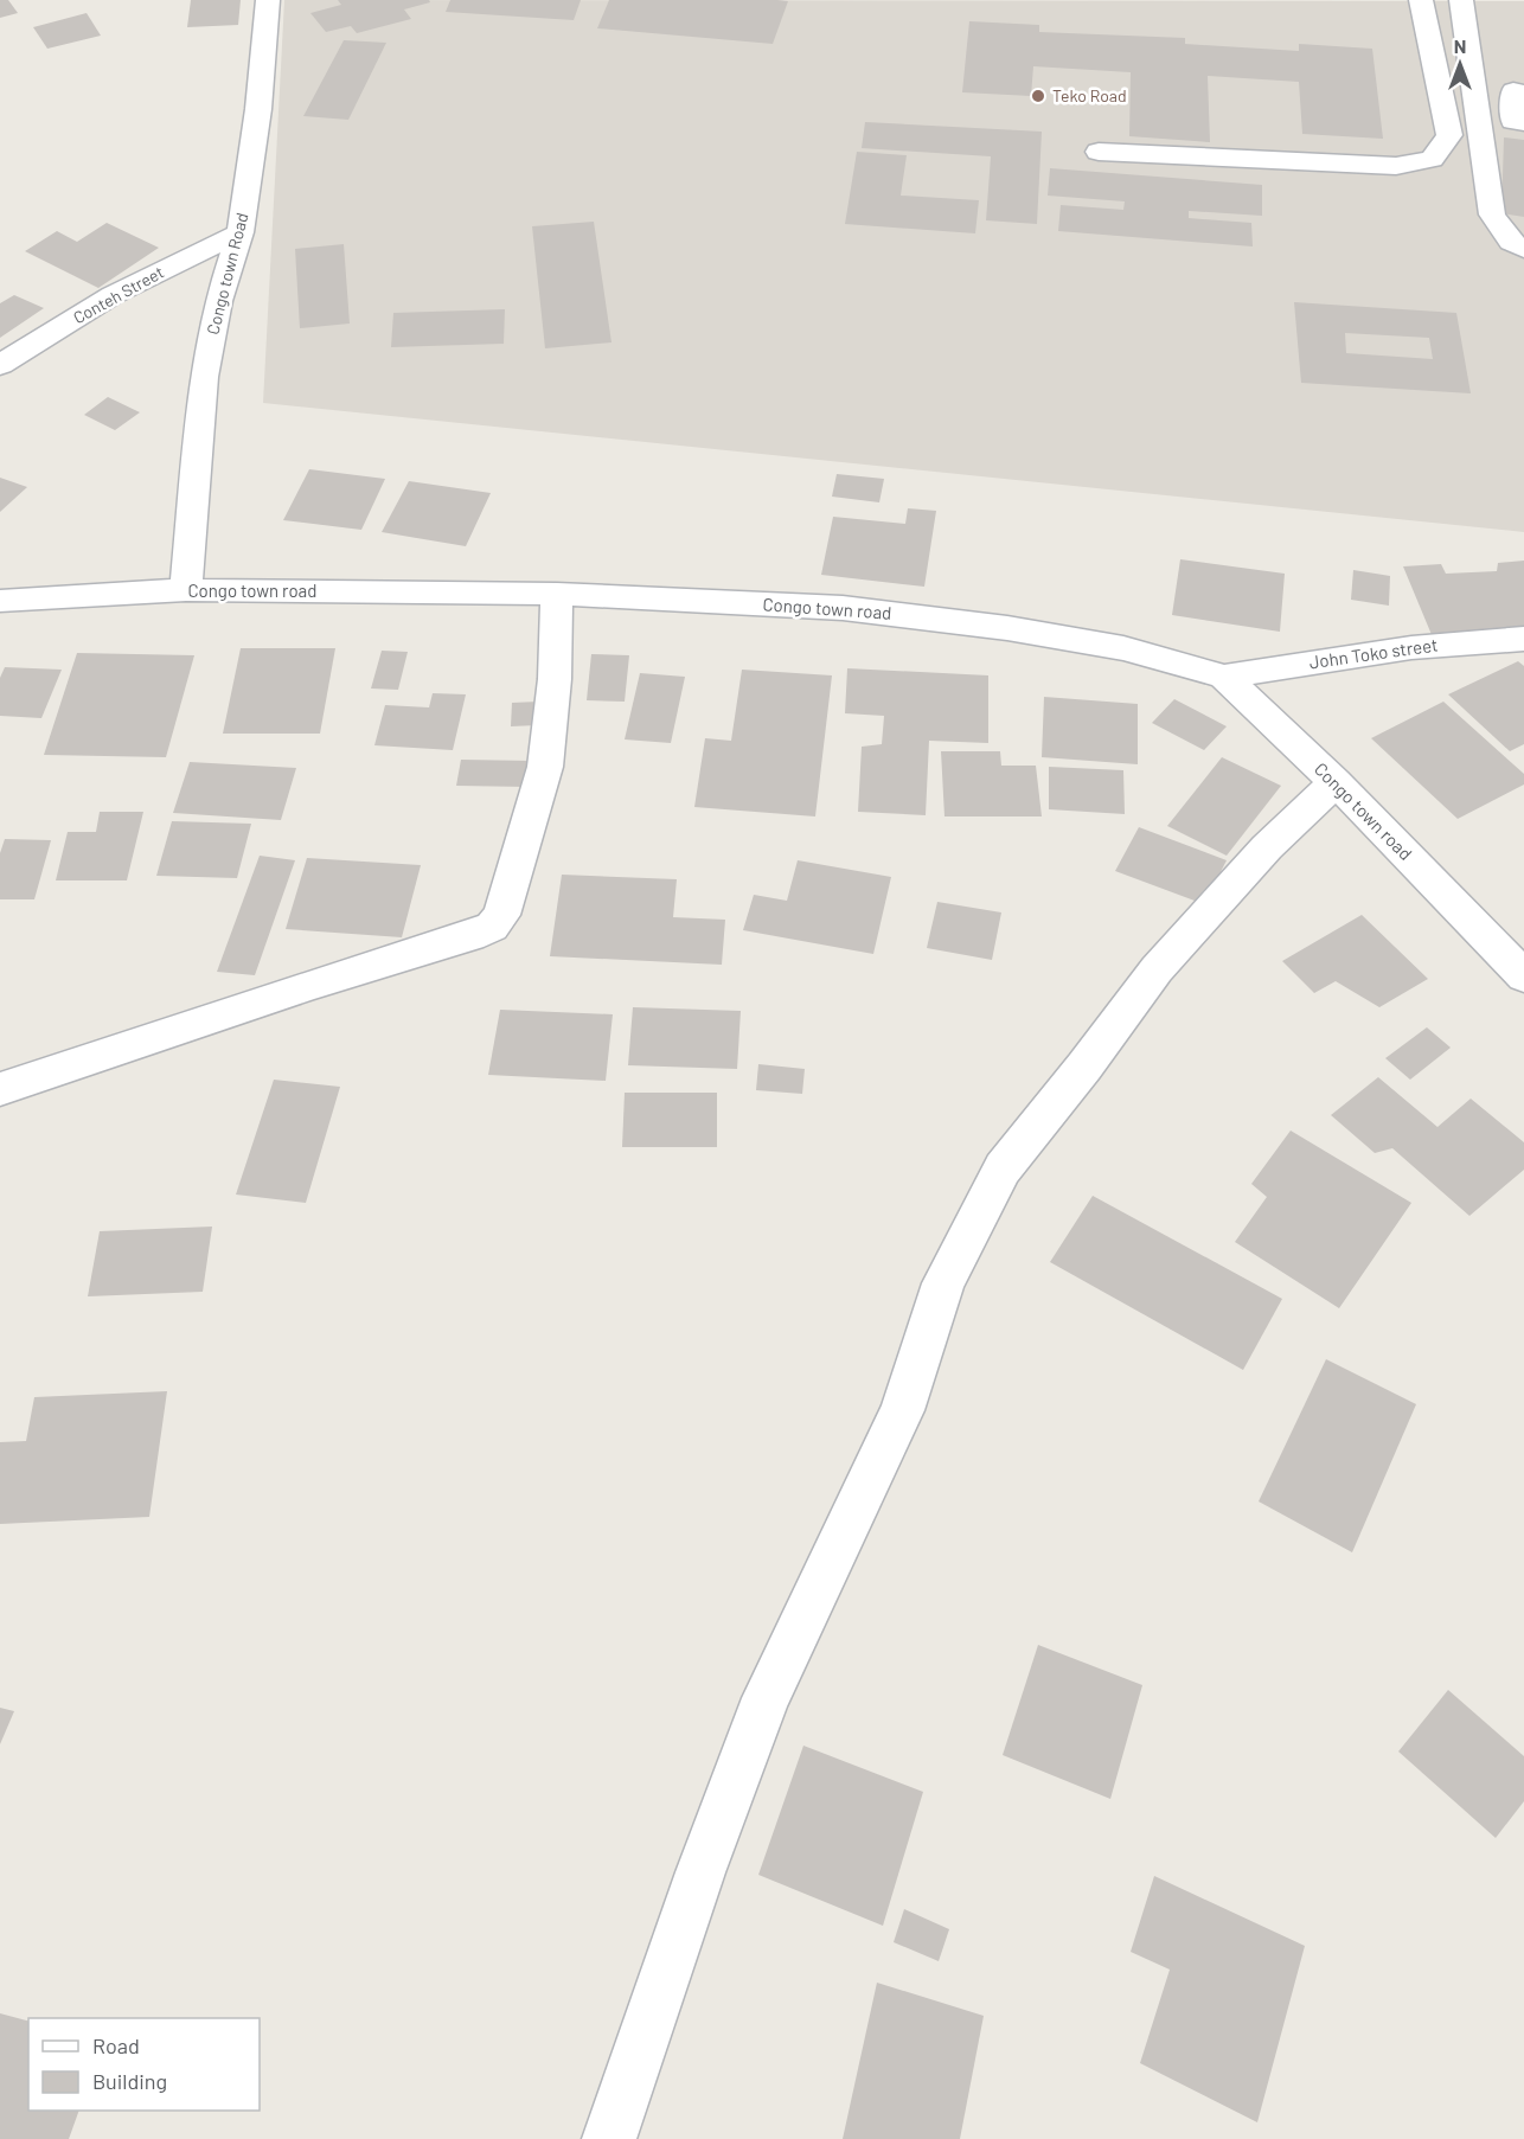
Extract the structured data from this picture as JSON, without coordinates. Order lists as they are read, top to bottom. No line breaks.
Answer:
{"streets":{"street":["Congo town Road","Conteh Street","Congo town road","John Toko street"]},"crossings":[["Congo town Road","Conteh Street"],["Congo town Road","Congo town road"],["Congo town road","John Toko street"]],"places":["Teko Road"],"legend":["Road","Building"],"north":"top"}
